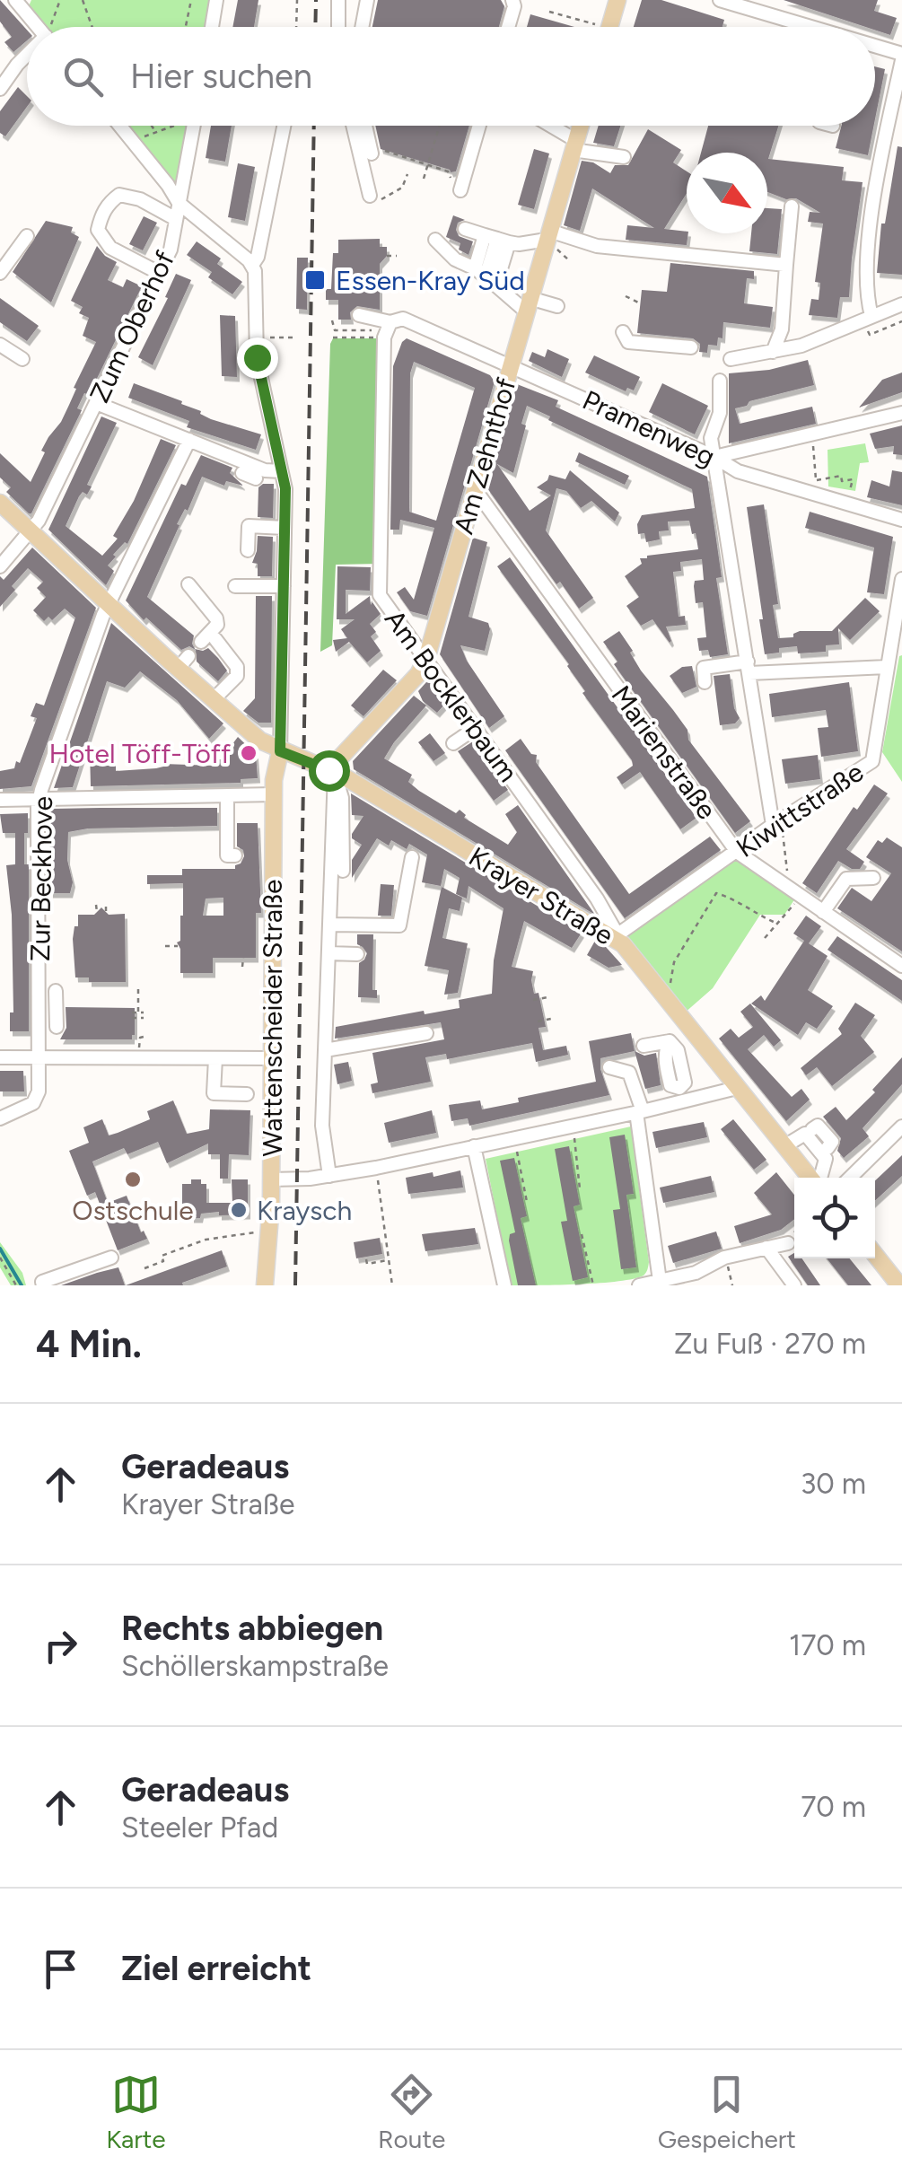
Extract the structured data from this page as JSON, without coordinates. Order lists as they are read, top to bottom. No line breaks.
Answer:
{"streets":{"main road":["Am Zehnthof","Krayer Straße","Wattenscheider Straße"],"street":["Zum Oberhof","Pramenweg","Am Bocklerbaum","Marienstraße","Kiwittstraße","Zur Beckhove"]},"crossings":[["Zum Oberhof","Krayer Straße"],["Pramenweg","Am Zehnthof"],["Pramenweg","Am Bocklerbaum"],["Am Zehnthof","Am Bocklerbaum"],["Am Zehnthof","Marienstraße"],["Am Zehnthof","Krayer Straße"],["Am Bocklerbaum","Kiwittstraße"],["Am Bocklerbaum","Krayer Straße"],["Marienstraße","Kiwittstraße"],["Kiwittstraße","Krayer Straße"],["Zur Beckhove","Krayer Straße"],["Krayer Straße","Wattenscheider Straße"]],"places":{"transit":["Essen-Kray Süd"],"other":["Hotel Töff-Töff","Ostschule","Kraysch"]},"north":"bottom right","page":{"search":"Hier suchen","heading":["4 Min.","Zu Fuß · 270 m"],"list":[["Geradeaus","Krayer Straße","30 m"],["Rechts abbiegen","Schöllerskampstraße","170 m"],["Geradeaus","Steeler Pfad","70 m"],"Ziel erreicht"],"nav":["Karte","Route","Gespeichert"]}}
